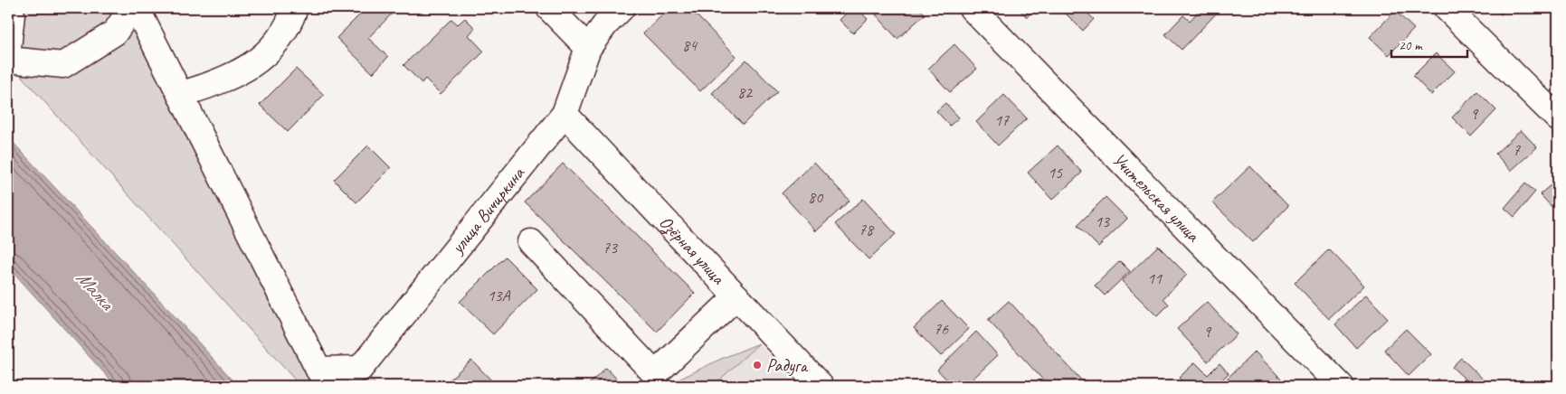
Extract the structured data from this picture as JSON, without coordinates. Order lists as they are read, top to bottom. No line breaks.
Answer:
{"streets":{"street":["Учительская улица","улица Вичиркина","Озёрная улица"]},"crossings":[["улица Вичиркина","Озёрная улица"]],"water":["Малка"],"places":["Радуга"],"house_numbers":["84","82","9","17","7","15","80","13","78","73","11","13А","76","9"],"scale_bar":"20 m"}
